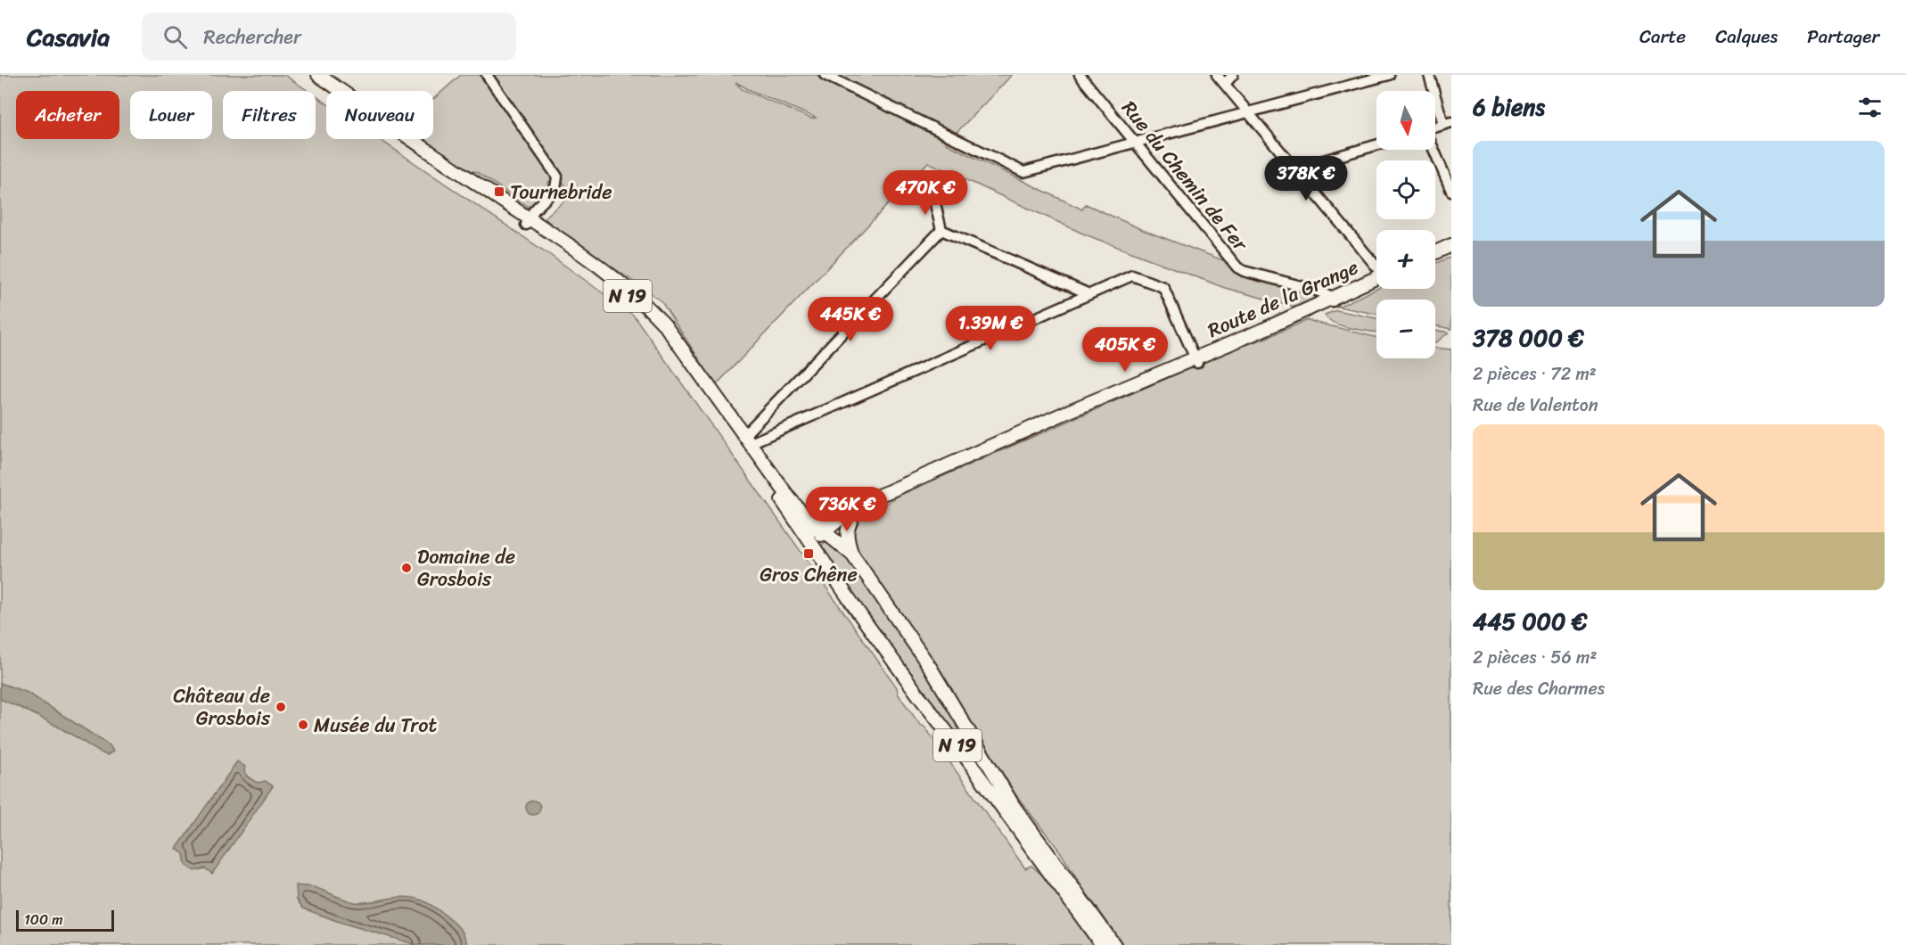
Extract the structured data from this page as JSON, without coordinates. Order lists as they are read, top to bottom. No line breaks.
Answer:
{"streets":{"main road":["N 19","Route de la Grange"],"street":["Rue du Chemin de Fer"]},"crossings":[["Rue du Chemin de Fer","Route de la Grange"],["N 19","Route de la Grange"]],"places":{"transit":["Tournebride","Gros Chêne"],"other":["Domaine de Grosbois","Château de Grosbois","Musée du Trot"]},"scale_bar":"100 m","north":"bottom","page":{"header":"Casavia","search":"Rechercher","nav":["Carte","Calques","Partager"],"heading":"6 biens","map_buttons":["+","−"],"chip":["Acheter","Louer","Filtres","Nouveau"],"list":[{"name":"378 000 €","note":"2 pièces · 72 m² · Rue de Valenton"},{"name":"445 000 €","note":"2 pièces · 56 m² · Rue des Charmes"}],"price":["378K €","470K €","445K €","1.39M €","405K €","736K €"],"scale":"100 m"}}
